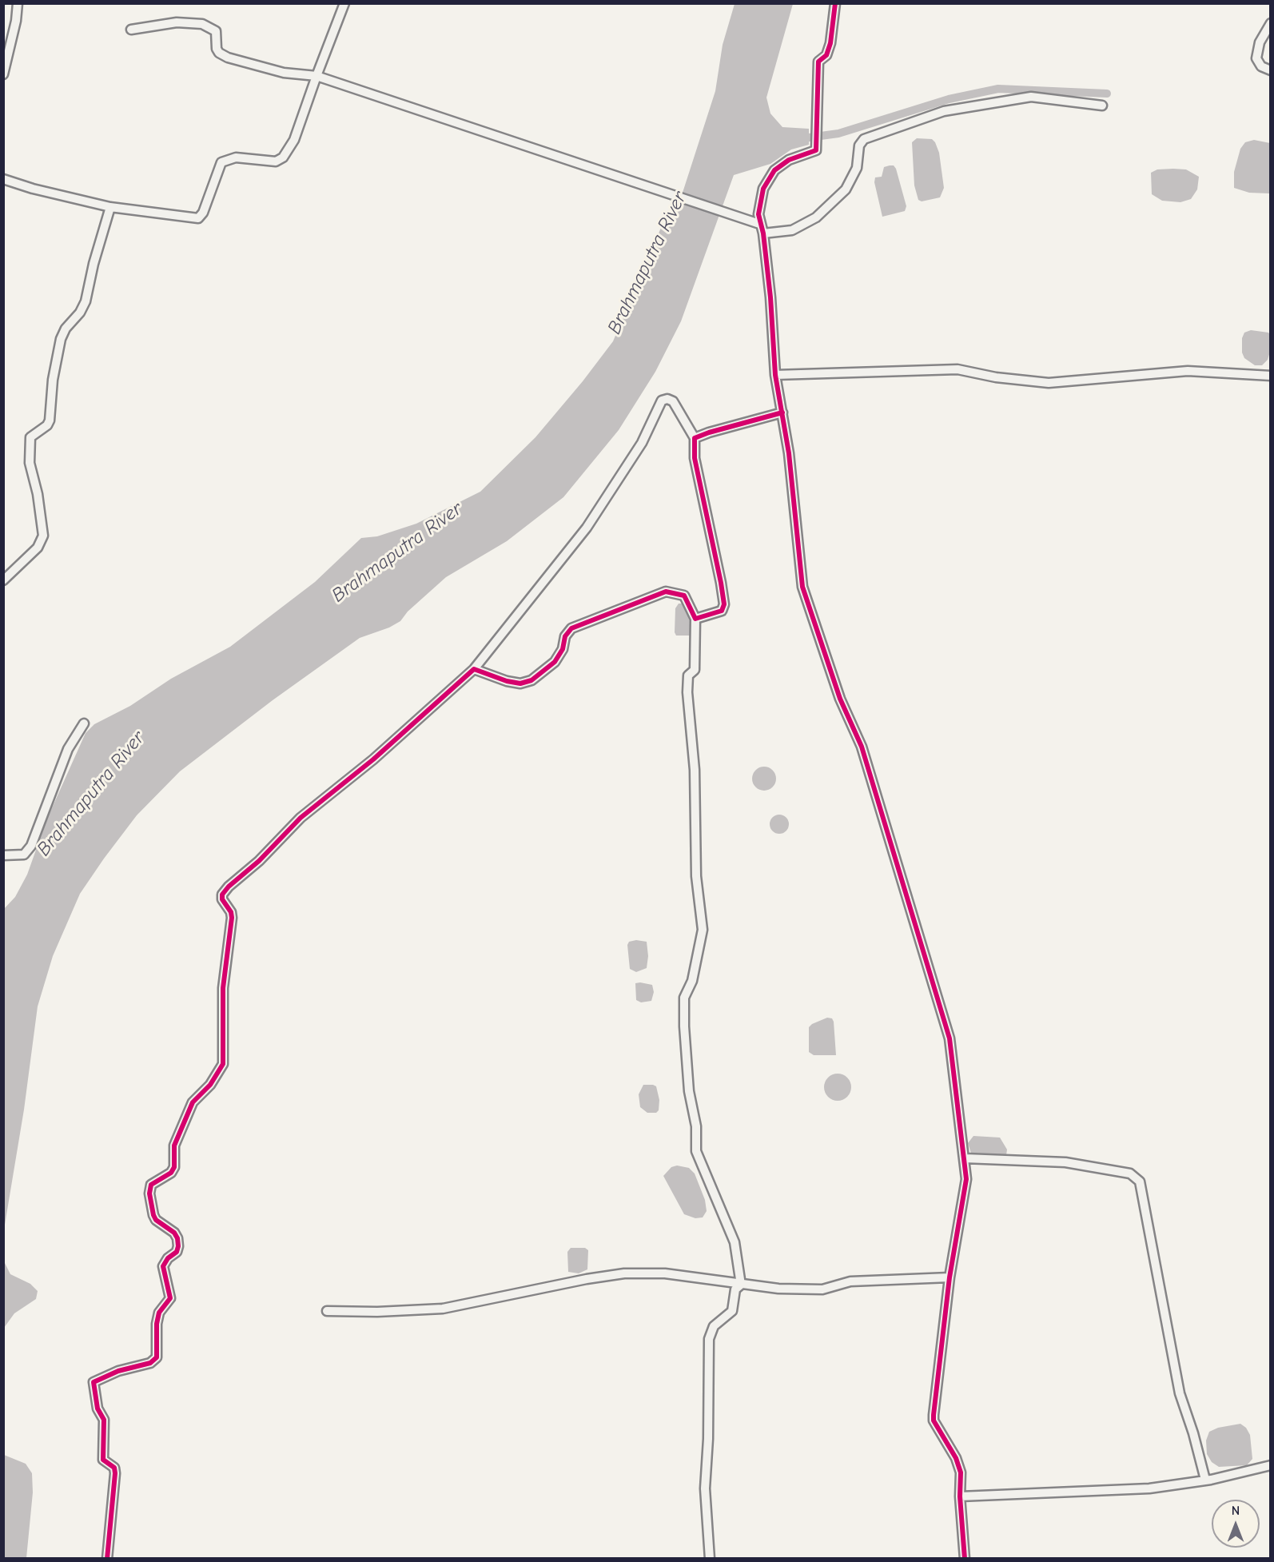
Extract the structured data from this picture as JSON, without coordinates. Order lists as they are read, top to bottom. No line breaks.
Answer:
{"water":["Brahmaputra River"],"north":"top"}
